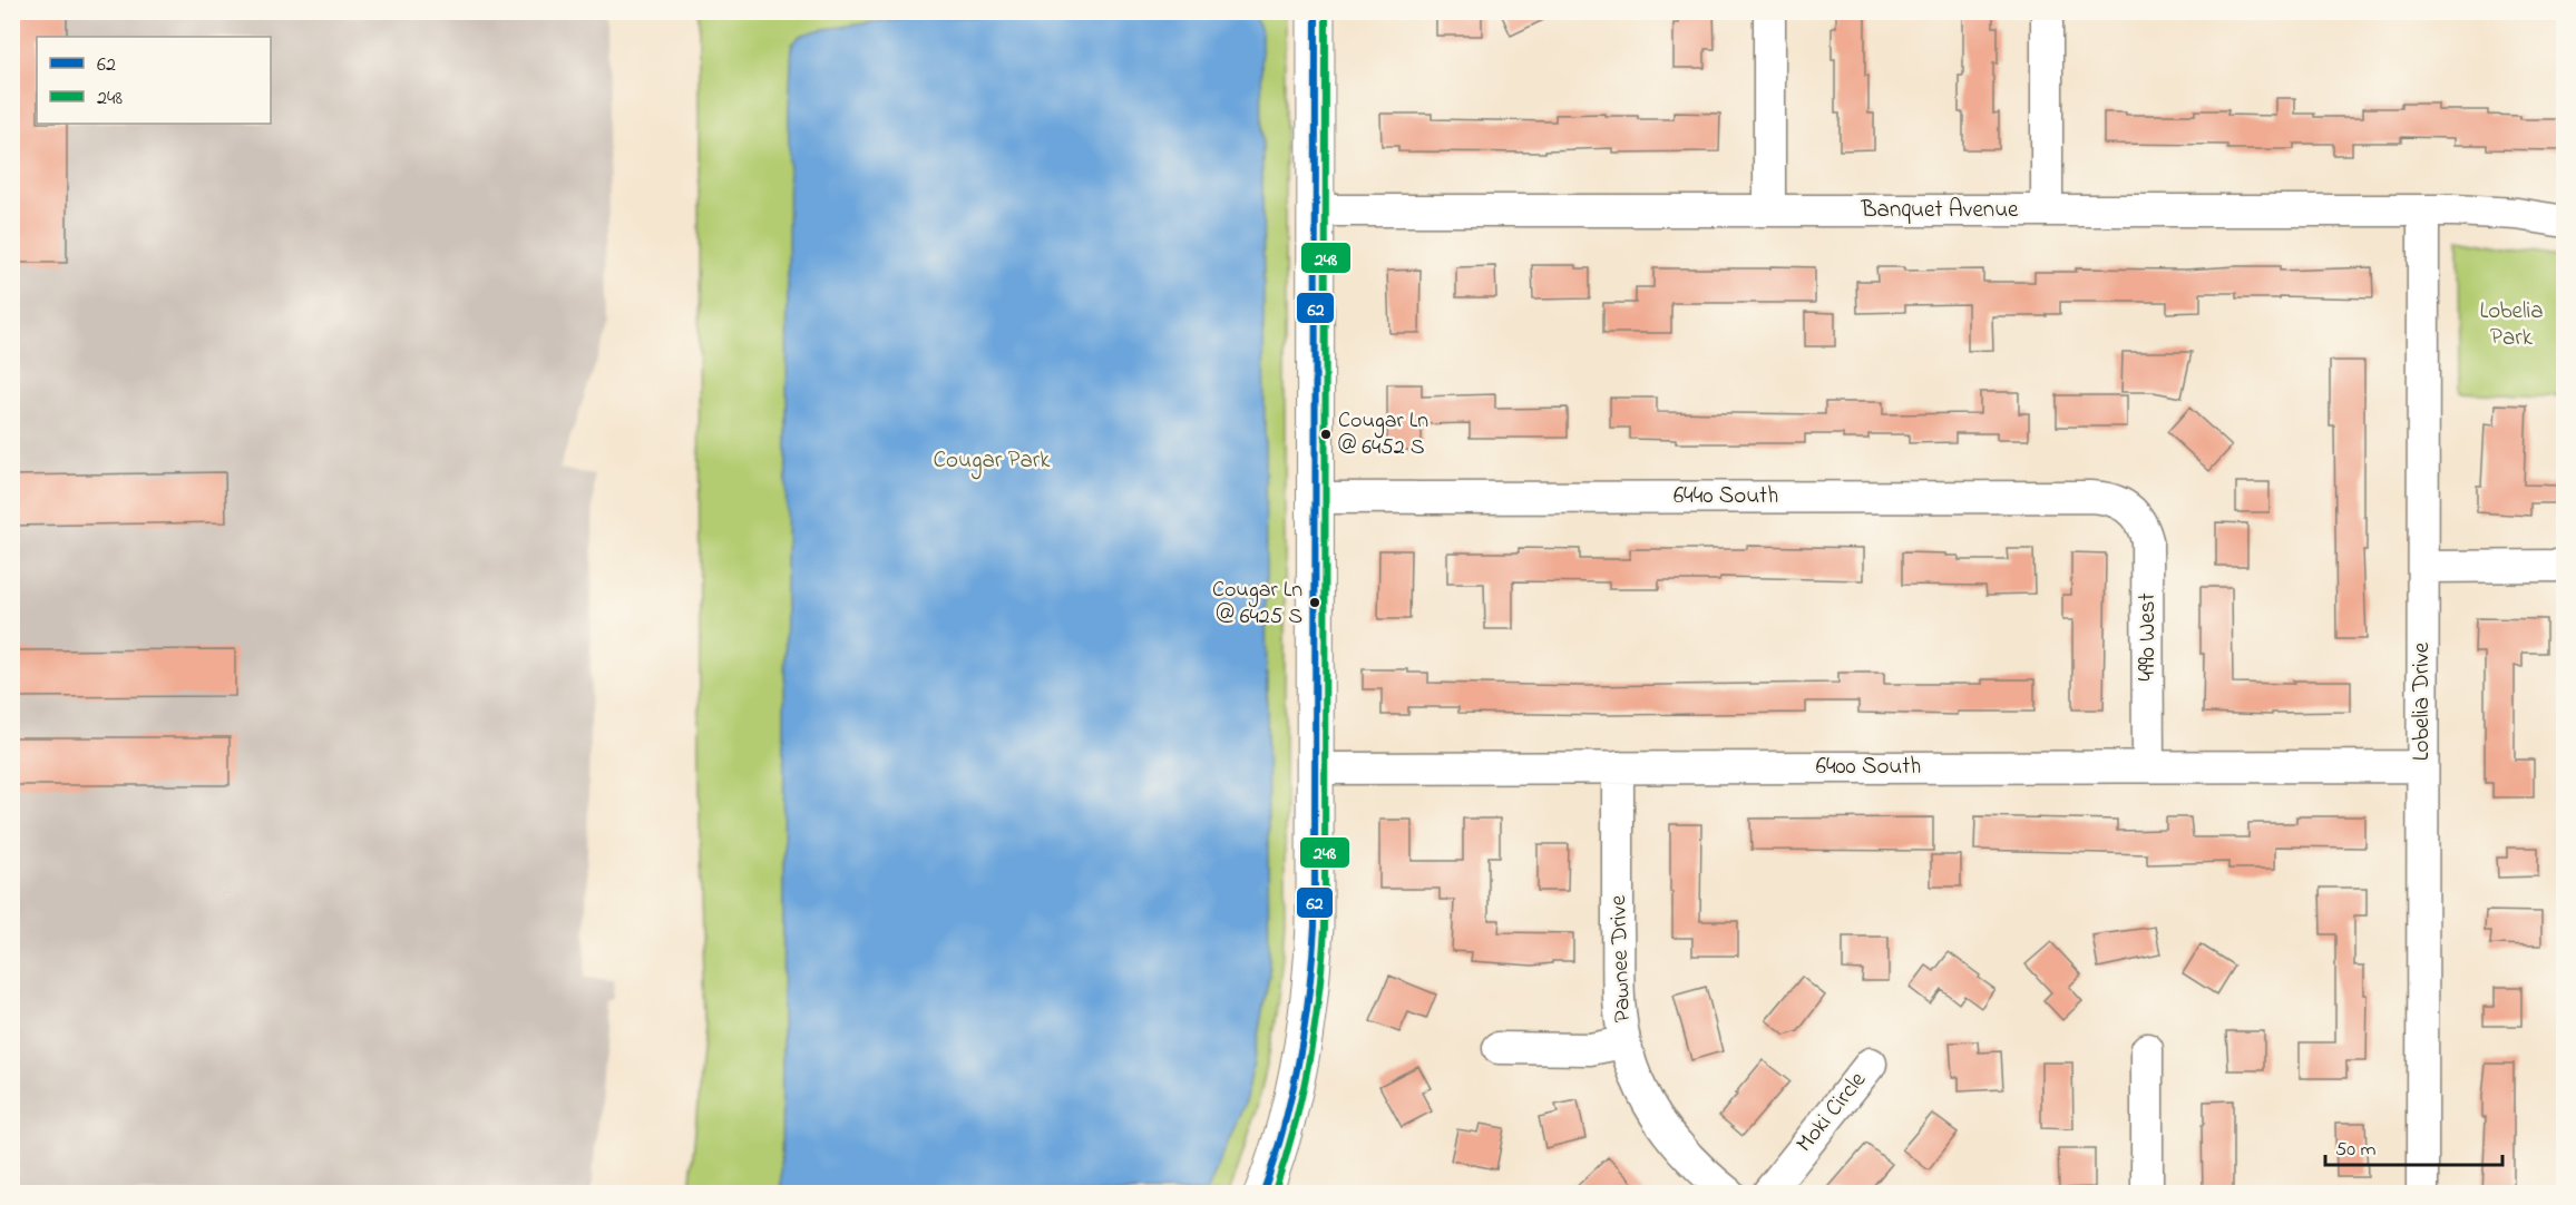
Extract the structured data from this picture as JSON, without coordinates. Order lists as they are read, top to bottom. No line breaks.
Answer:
{"streets":{"street":["Banquet Avenue","6440 South","4990 West","Lobelia Drive","6400 South","Pawnee Drive","Moki Circle"]},"crossings":[["Banquet Avenue","Lobelia Drive"],["6440 South","4990 West"],["4990 West","6400 South"],["Lobelia Drive","6400 South"],["6400 South","Pawnee Drive"]],"parks":["Lobelia Park","Cougar Park"],"places":["Cougar Ln @ 6452 S","Cougar Ln @ 6425 S"],"lines":["transit line 62","transit line 248"],"legend":["62","248"],"scale_bar":"50 m"}
